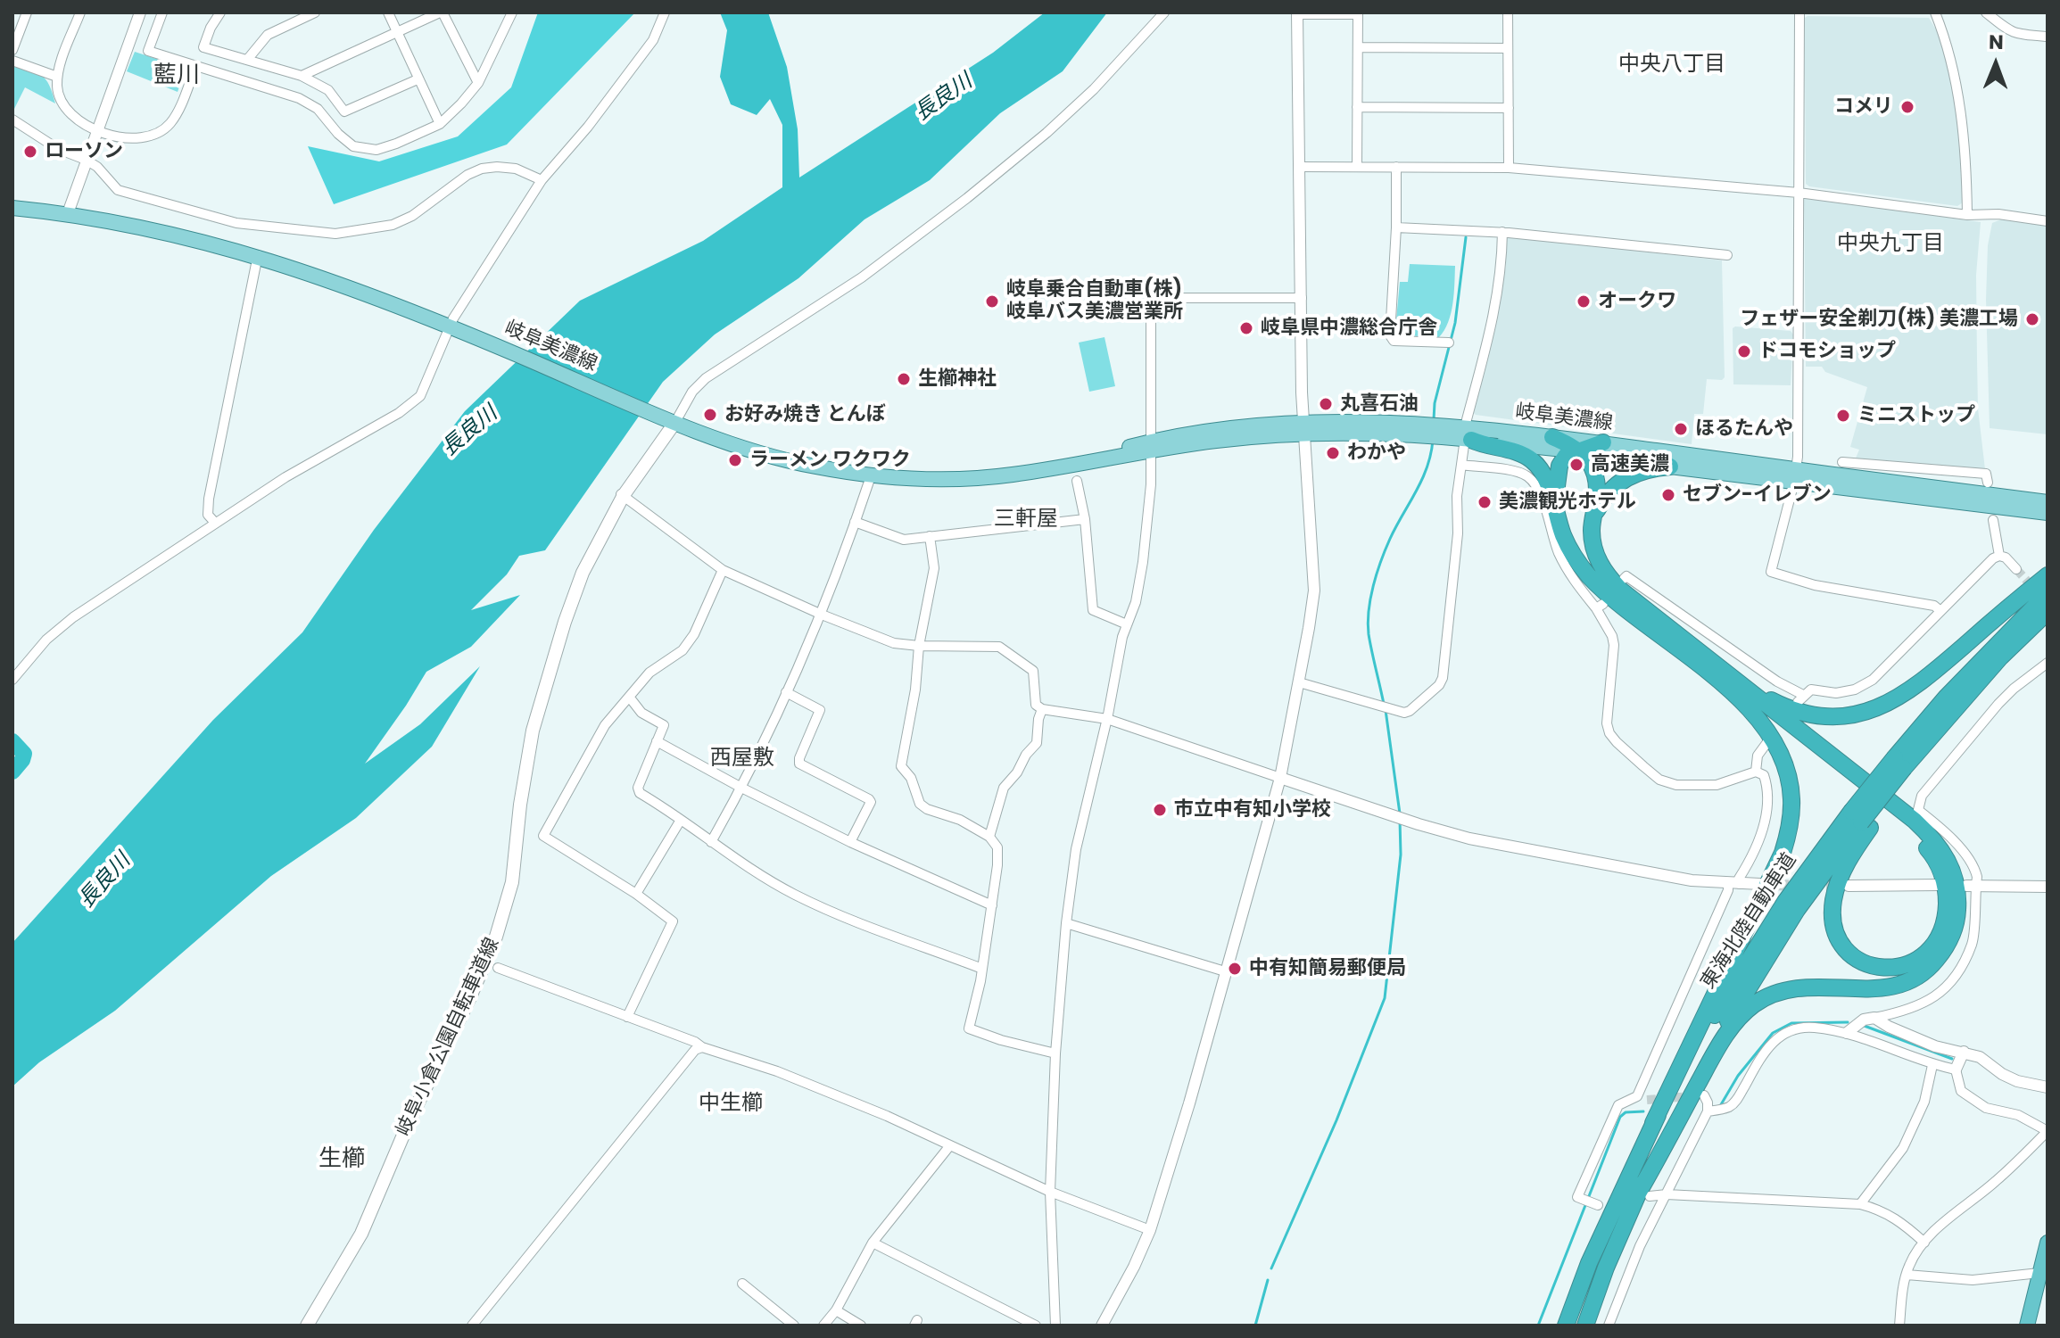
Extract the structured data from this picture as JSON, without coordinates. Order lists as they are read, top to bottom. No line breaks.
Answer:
{"streets":{"highway":["東海北陸自動車道"],"main road":["岐阜美濃線","岐阜小倉公園自転車道線"]},"crossings":[["岐阜美濃線","岐阜小倉公園自転車道線"]],"districts":["中央八丁目","藍川","中央九丁目","三軒屋","西屋敷","中生櫛","生櫛"],"water":["長良川"],"places":["コメリ","ローソン","岐阜乗合自動車(株) 岐阜バス美濃営業所","オークワ","フェザー安全剃刀(株) 美濃工場","岐阜県中濃総合庁舎","ドコモショップ","生櫛神社","丸喜石油","お好み焼き とんぼ","ミニストップ","ほるたんや","わかや","ラーメン ワクワク","高速美濃","セブン-イレブン","美濃観光ホテル","市立中有知小学校","中有知簡易郵便局"],"north":"top"}
